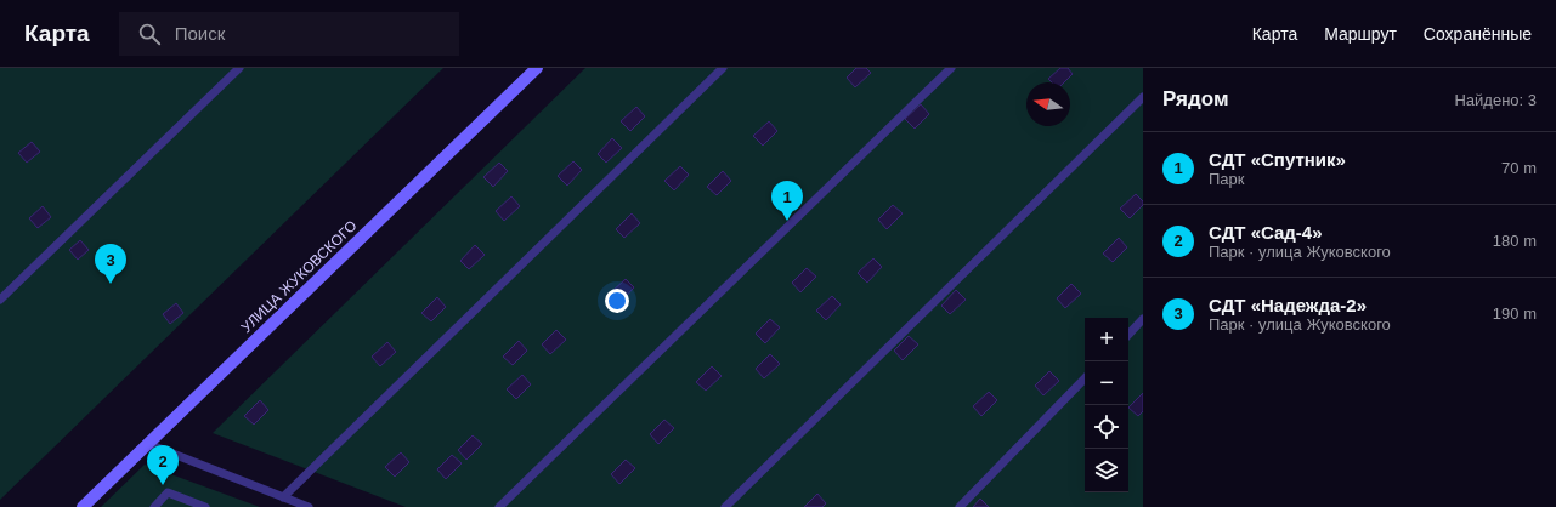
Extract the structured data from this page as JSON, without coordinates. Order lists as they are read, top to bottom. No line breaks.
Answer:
{"streets":{"main road":["УЛИЦА ЖУКОВСКОГО"]},"north":"left","page":{"header":"Карта","search":"Поиск","nav":["Карта","Маршрут","Сохранённые"],"heading":["Рядом","Найдено: 3"],"list":[{"mark":"1","name":"СДТ «Спутник»","note":"Парк","value":"70 m"},{"mark":"2","name":"СДТ «Сад-4»","note":"Парк · улица Жуковского","value":"180 m"},{"mark":"3","name":"СДТ «Надежда-2»","note":"Парк · улица Жуковского","value":"190 m"}],"pins":["1","3","2"],"map_buttons":["+","−"]}}
